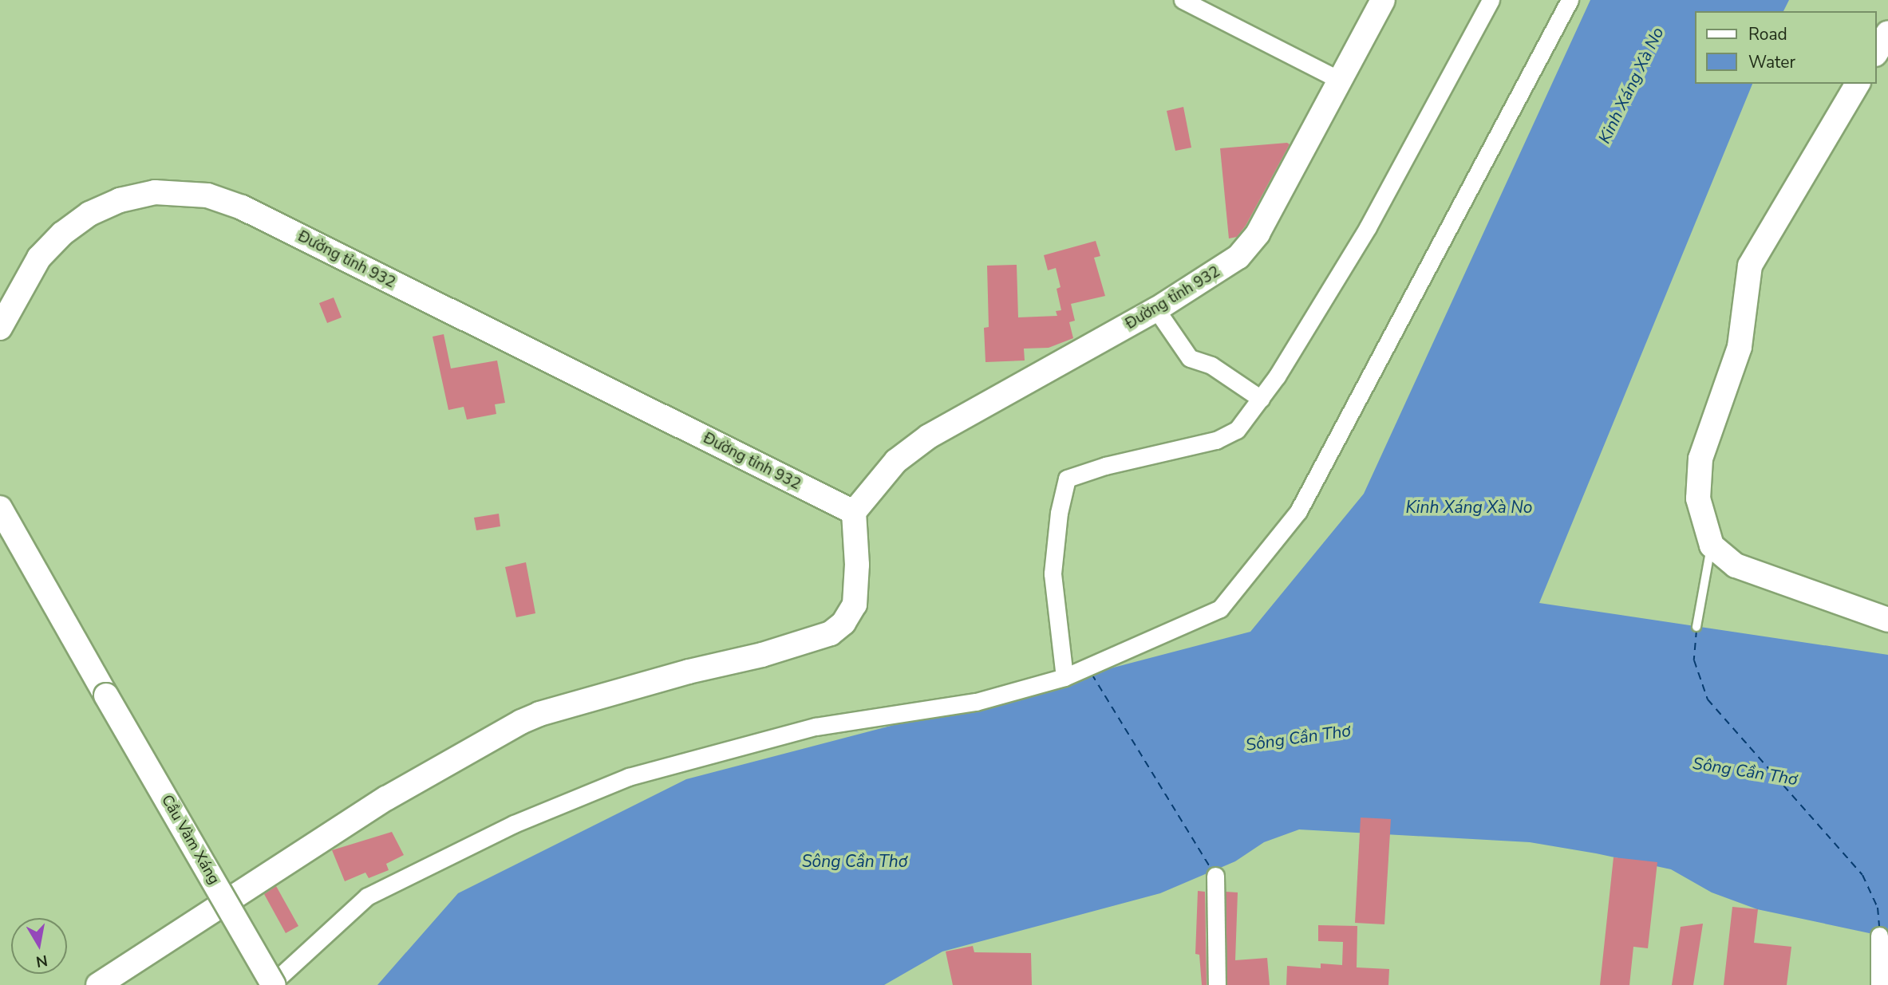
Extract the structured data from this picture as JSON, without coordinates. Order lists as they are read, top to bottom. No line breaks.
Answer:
{"streets":{"main road":["Đường tỉnh 932","Cầu Vàm Xáng"]},"water":["Kinh Xáng Xà No","Sông Cần Thơ"],"legend":["Road","Water"],"north":"bottom"}
